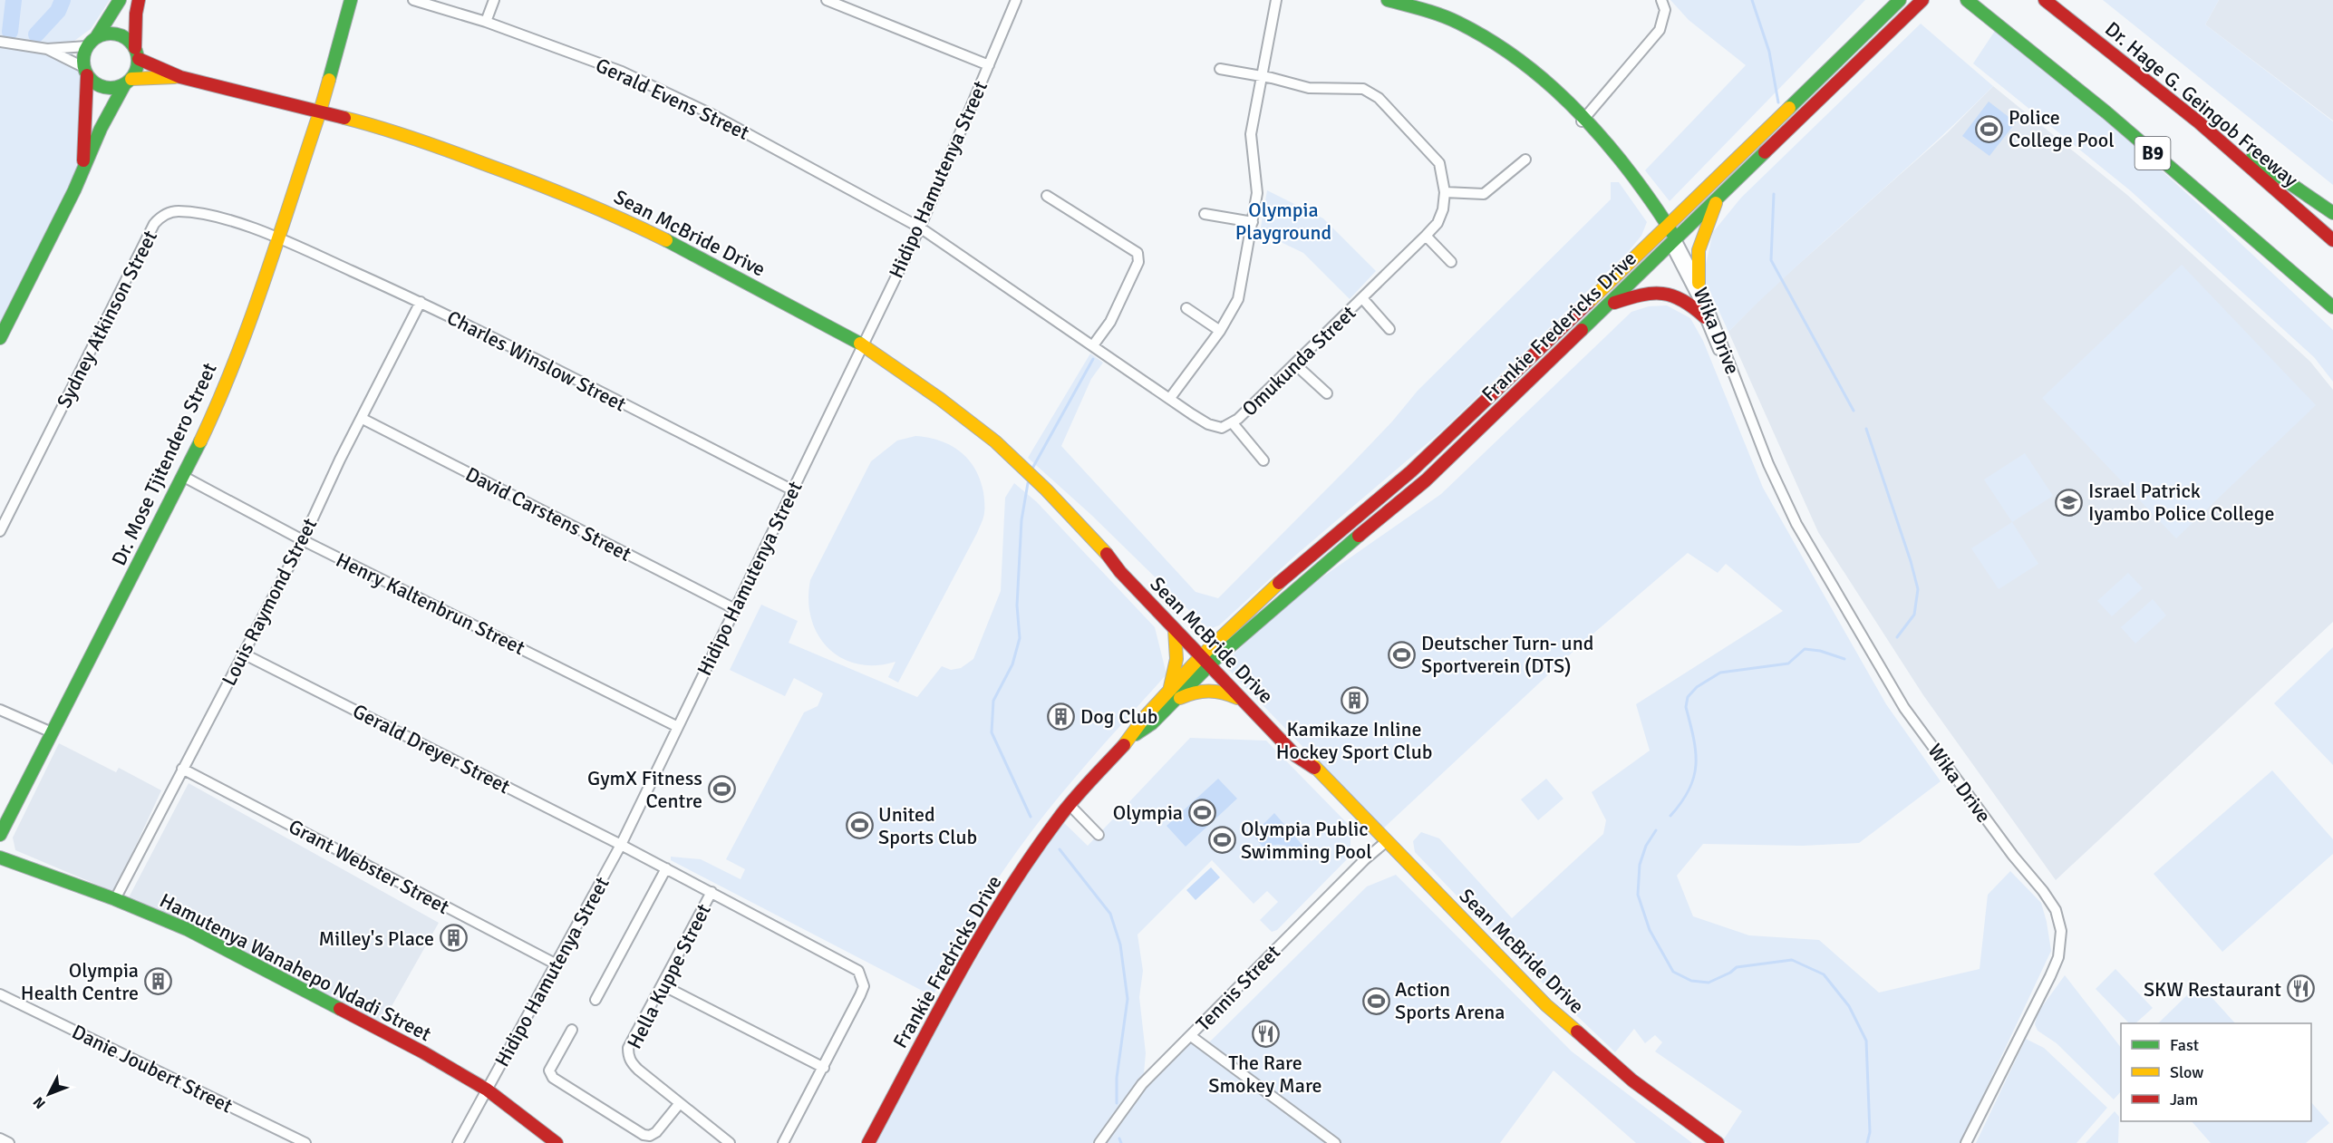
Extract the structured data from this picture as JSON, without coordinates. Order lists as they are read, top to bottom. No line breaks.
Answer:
{"streets":{"main road":["Dr. Hage G. Geingob Freeway","B9","Sean McBride Drive","Frankie Fredericks Drive","Dr. Mose Tjitendero Street","Frankie Fredricks Drive","Hamutenya Wanahepo Ndadi Street"],"street":["Gerald Evens Street","Hidipo Hamutenya Street","Sydney Atkinson Street","Wika Drive","Charles Winslow Street","Omukunda Street","David Carstens Street","Louis Raymond Street","Henry Kaltenbrun Street","Gerald Dreyer Street","Grant Webster Street","Hella Kuppe Street","Tennis Street","Danie Joubert Street"]},"crossings":[["Gerald Evens Street","Hidipo Hamutenya Street"],["Gerald Evens Street","Omukunda Street"],["Hidipo Hamutenya Street","Sean McBride Drive"],["Hidipo Hamutenya Street","Charles Winslow Street"],["Hidipo Hamutenya Street","Omukunda Street"],["Hidipo Hamutenya Street","David Carstens Street"],["Hidipo Hamutenya Street","Henry Kaltenbrun Street"],["Hidipo Hamutenya Street","Gerald Dreyer Street"],["Hidipo Hamutenya Street","Grant Webster Street"],["Hidipo Hamutenya Street","Hamutenya Wanahepo Ndadi Street"],["Hidipo Hamutenya Street","Hella Kuppe Street"],["Sean McBride Drive","Frankie Fredericks Drive"],["Sean McBride Drive","Dr. Mose Tjitendero Street"],["Sean McBride Drive","Frankie Fredricks Drive"],["Sean McBride Drive","Tennis Street"],["Sydney Atkinson Street","Charles Winslow Street"],["Sydney Atkinson Street","Dr. Mose Tjitendero Street"],["Frankie Fredericks Drive","Wika Drive"],["Frankie Fredericks Drive","Frankie Fredricks Drive"],["Charles Winslow Street","Dr. Mose Tjitendero Street"],["Charles Winslow Street","Louis Raymond Street"],["Dr. Mose Tjitendero Street","Henry Kaltenbrun Street"],["David Carstens Street","Louis Raymond Street"],["Louis Raymond Street","Henry Kaltenbrun Street"],["Louis Raymond Street","Gerald Dreyer Street"],["Louis Raymond Street","Grant Webster Street"],["Louis Raymond Street","Hamutenya Wanahepo Ndadi Street"],["Gerald Dreyer Street","Hella Kuppe Street"]],"parks":["Olympia Playground"],"places":{"sports":["Police College Pool","Deutscher Turn- und Sportverein (DTS)","GymX Fitness Centre","Olympia","United Sports Club","Olympia Public Swimming Pool","Action Sports Arena"],"school or university":["Israel Patrick Iyambo Police College"],"building":["Kamikaze Inline Hockey Sport Club","Dog Club","Milley's Place","Olympia Health Centre"],"restaurant":["SKW Restaurant","The Rare Smokey Mare"]},"legend":["Fast","Slow","Jam"],"north":"bottom left"}
